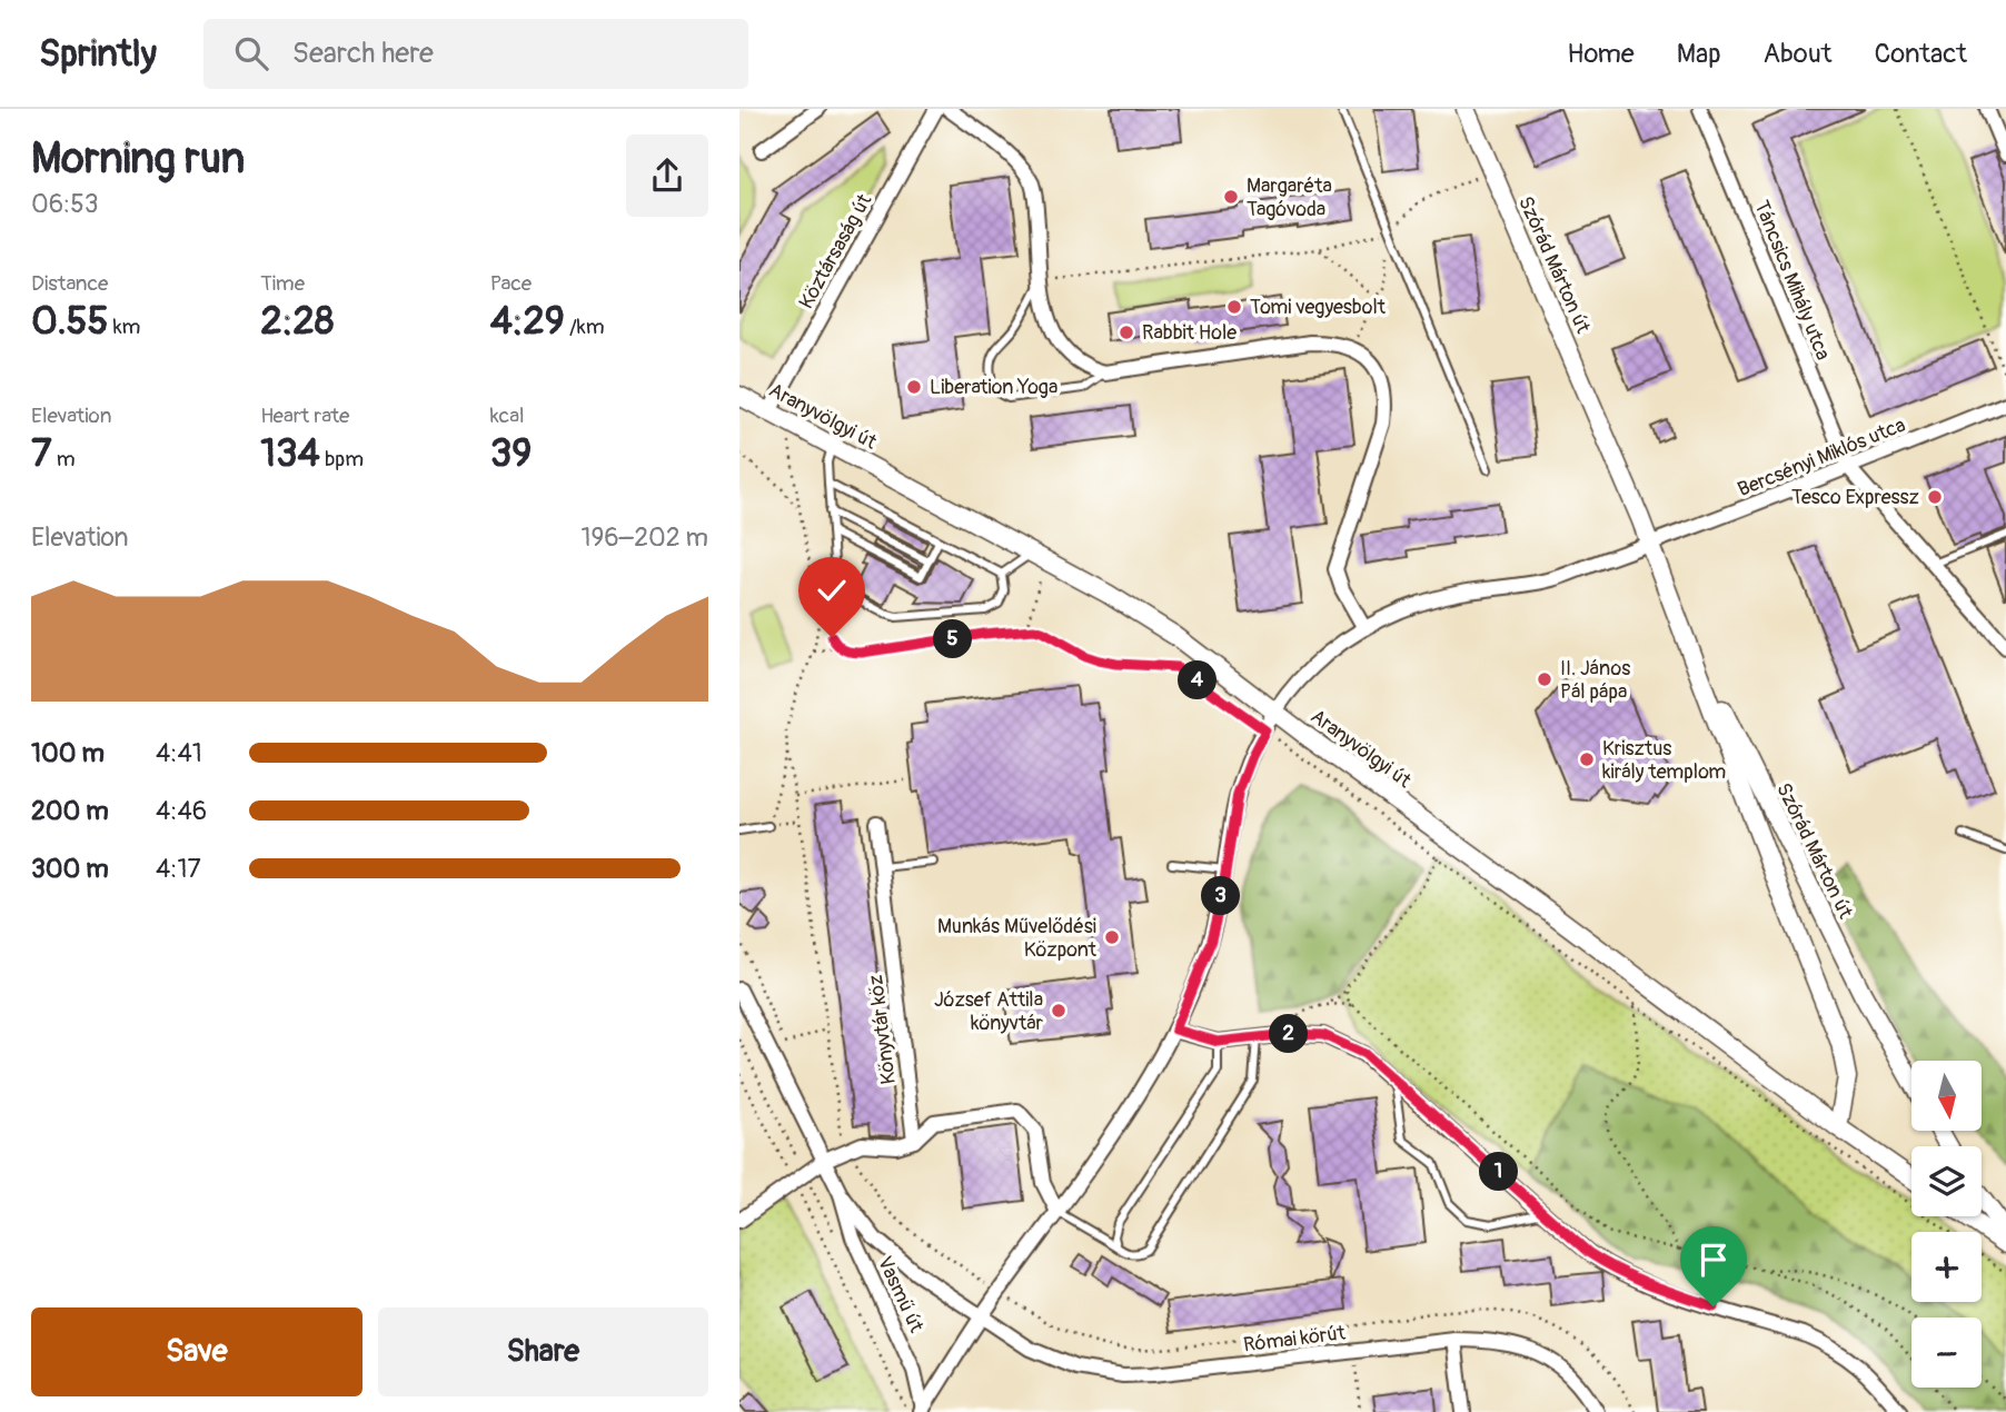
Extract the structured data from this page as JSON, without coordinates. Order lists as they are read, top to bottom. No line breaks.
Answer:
{"streets":{"street":["Köztársaság út","Szórád Márton út","Táncsics Mihály utca","Aranyvölgyi út","Bercsényi Miklós utca","Könyvtár köz","Vasmű út","Római körút"]},"crossings":[["Köztársaság út","Aranyvölgyi út"],["Szórád Márton út","Aranyvölgyi út"],["Szórád Márton út","Bercsényi Miklós utca"],["Táncsics Mihály utca","Bercsényi Miklós utca"],["Aranyvölgyi út","Bercsényi Miklós utca"],["Bercsényi Miklós utca","Vasmű út"],["Bercsényi Miklós utca","Római körút"],["Vasmű út","Római körút"]],"places":["Margaréta Tagóvoda","Tomi vegyesbolt","Rabbit Hole","Liberation Yoga","Tesco Expressz","II. János Pál pápa","Krisztus király templom","Munkás Művelődési Központ","József Attila könyvtár"],"north":"bottom","page":{"header":"Sprintly","search":"Search here","nav":["Home","Map","About","Contact"],"heading":["Morning run","06:53"],"stats":[["Distance","0.55 km"],["Time","2:28"],["Pace","4:29 /km"],["Elevation","7 m"],["Heart rate","134 bpm"],["kcal","39"]],"chart":["Elevation","196–202 m"],"pins":["5","4","3","2","1"],"list":[{"name":"100 m","note":"4:41"},{"name":"200 m","note":"4:46"},{"name":"300 m","note":"4:17"}],"map_buttons":["+","−"],"buttons":["Save","Share"]}}
